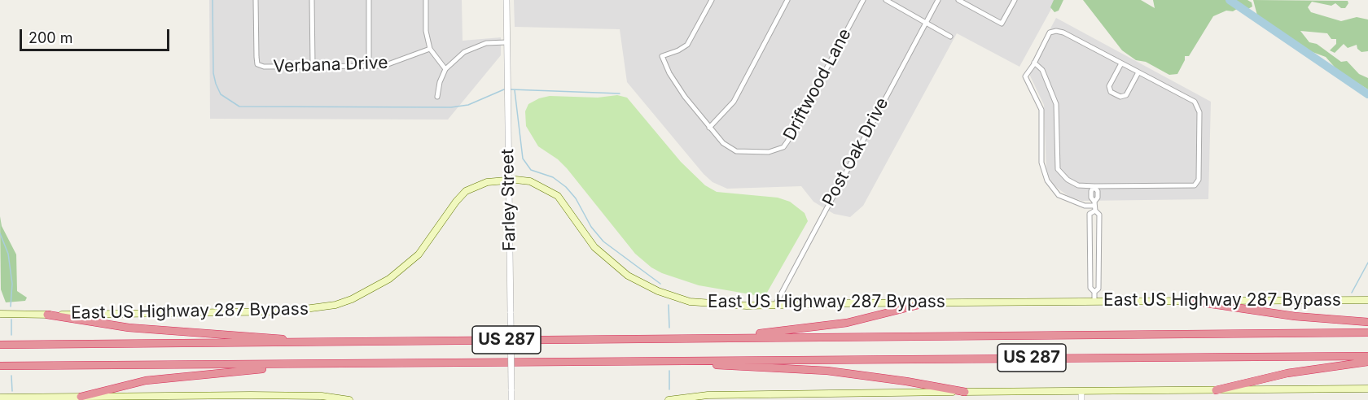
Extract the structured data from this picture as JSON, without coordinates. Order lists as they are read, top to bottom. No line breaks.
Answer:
{"streets":{"highway":["US 287"],"main road":["East US Highway 287 Bypass"],"street":["Verbana Drive","Driftwood Lane","Post Oak Drive","Farley Street"]},"crossings":[["Post Oak Drive","East US Highway 287 Bypass"],["Farley Street","East US Highway 287 Bypass"]],"scale_bar":"200 m"}
